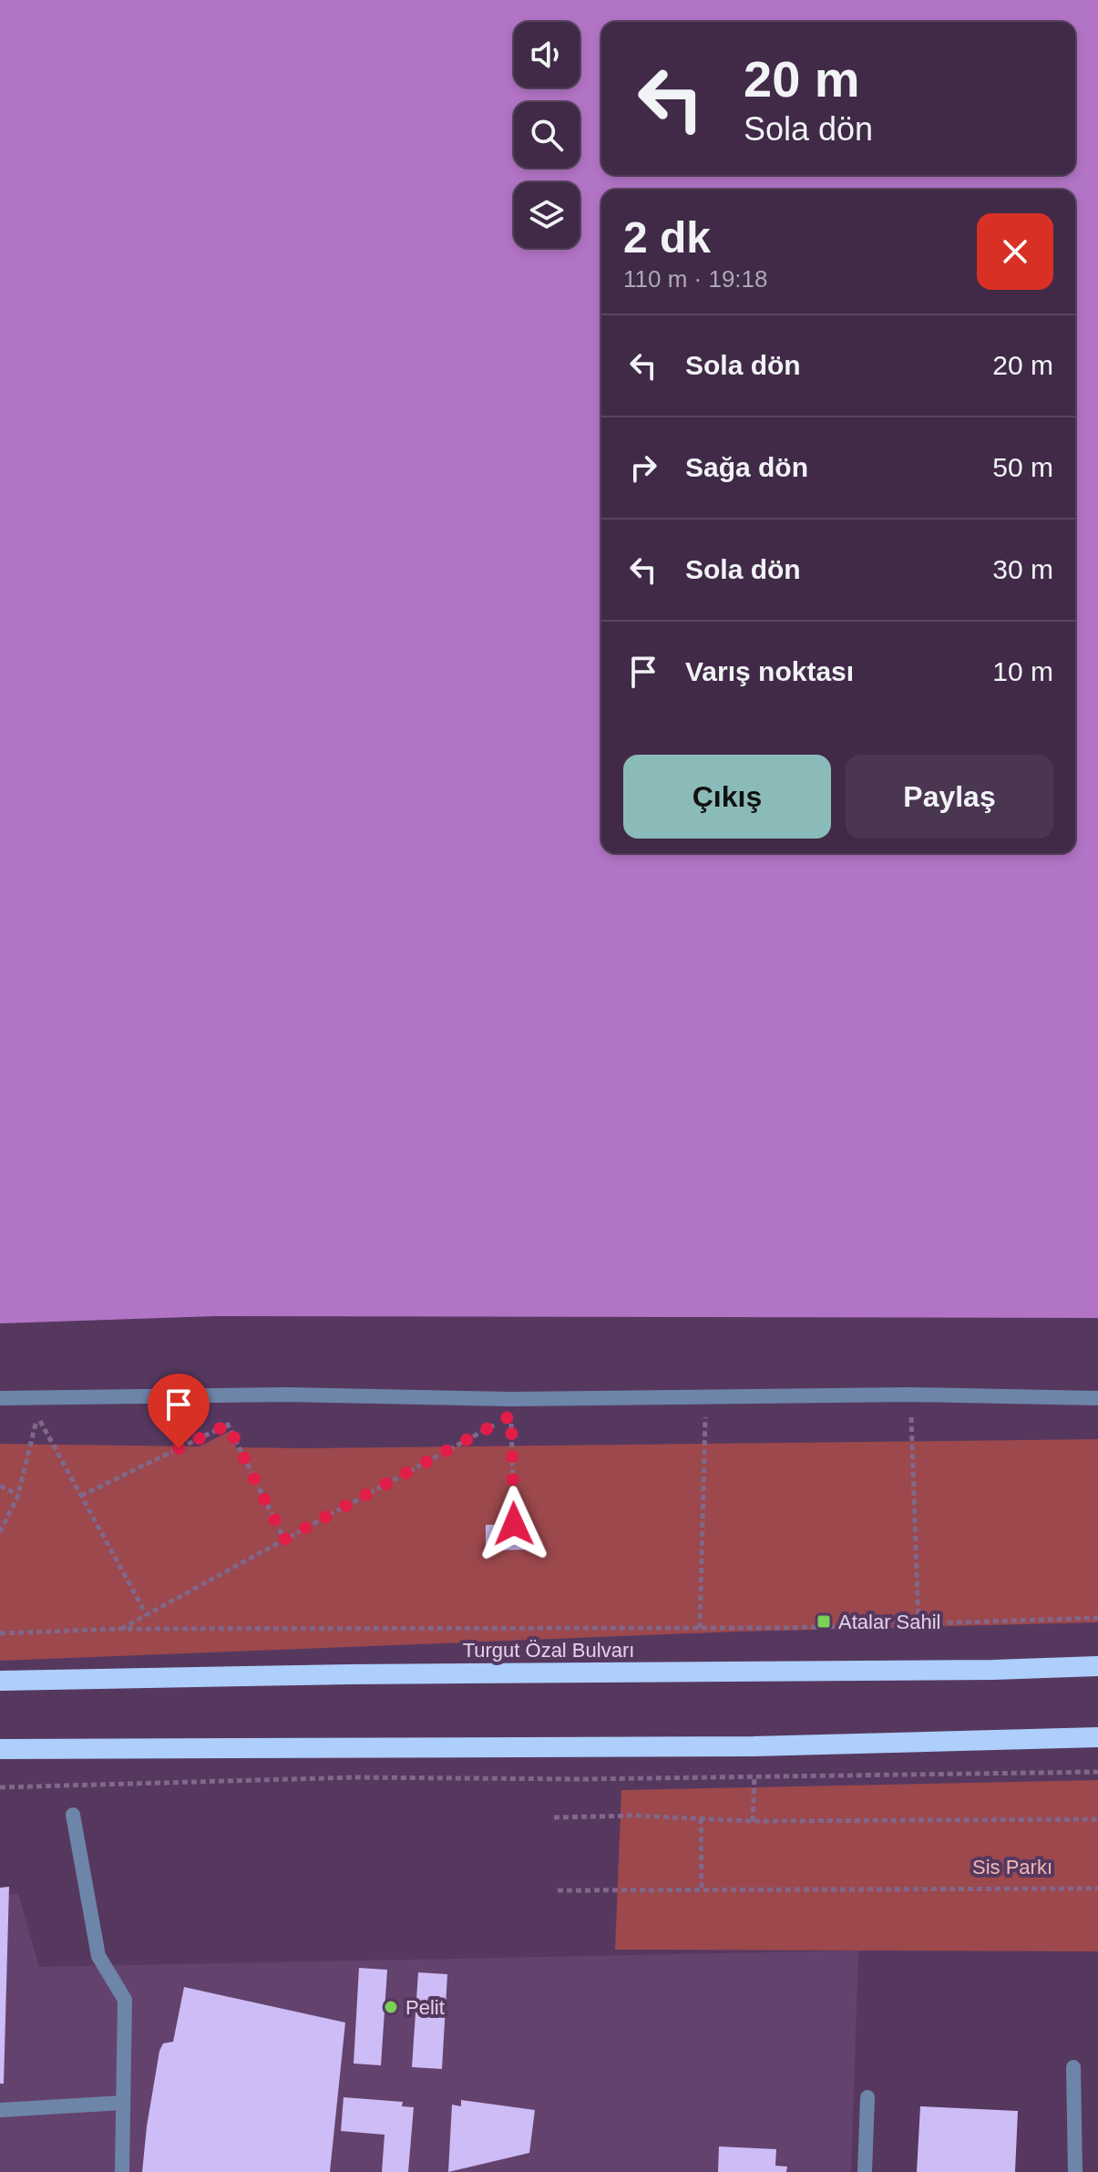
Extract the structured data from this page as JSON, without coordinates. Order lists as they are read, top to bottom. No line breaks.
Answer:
{"streets":{"highway":["Turgut Özal Bulvarı"]},"parks":["Sis Parkı"],"places":{"transit":["Atalar Sahil"],"other":["Pelit"]},"page":{"turn":["20 m","Sola dön"],"heading":["2 dk","110 m · 19:18"],"list":[{"name":"Sola dön","value":"20 m"},{"name":"Sağa dön","value":"50 m"},{"name":"Sola dön","value":"30 m"},{"name":"Varış noktası","value":"10 m"}],"buttons":["Çıkış","Paylaş"]}}
